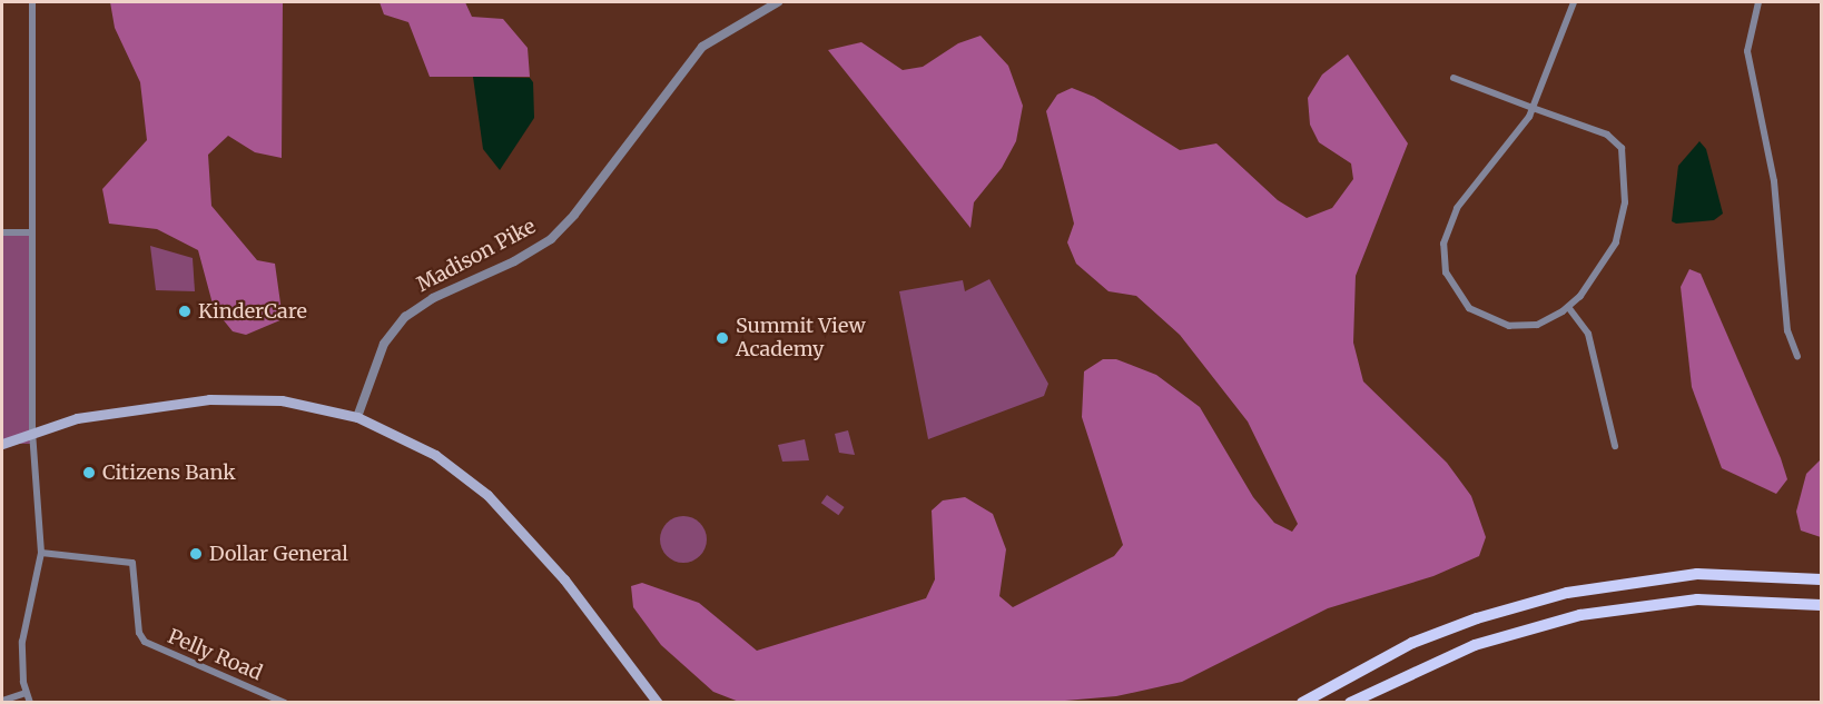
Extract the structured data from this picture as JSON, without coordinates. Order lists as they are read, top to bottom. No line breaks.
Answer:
{"streets":{"street":["Madison Pike","Pelly Road"]},"places":["KinderCare","Summit View Academy","Citizens Bank","Dollar General"]}
